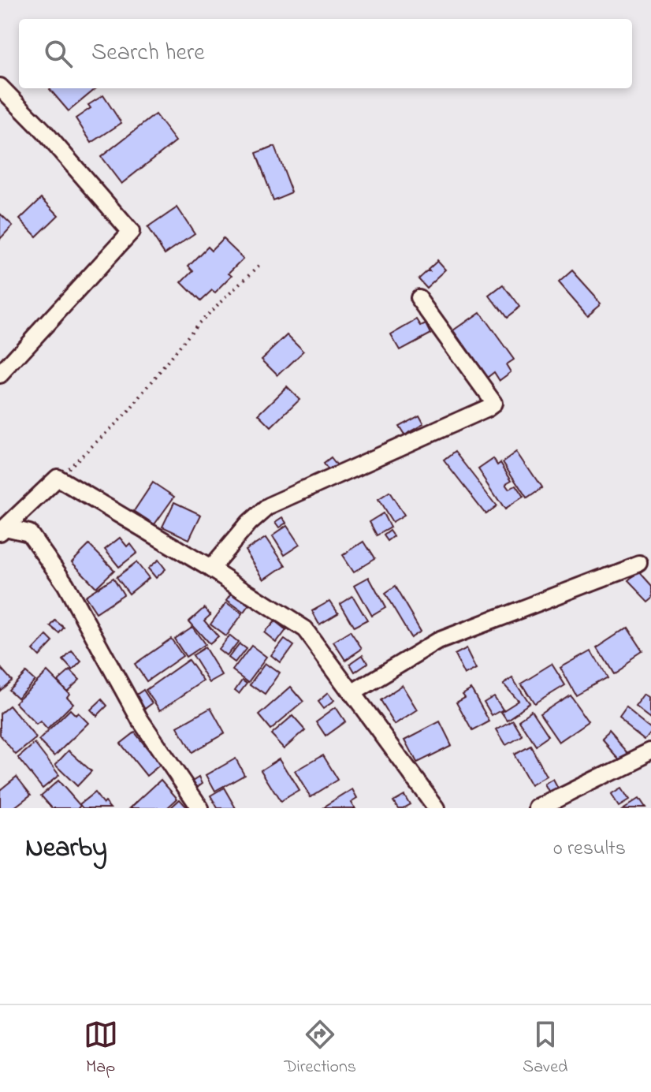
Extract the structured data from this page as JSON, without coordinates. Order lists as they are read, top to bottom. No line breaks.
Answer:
{"page":{"search":"Search here","heading":["Nearby","0 results"],"nav":["Map","Directions","Saved"]}}
